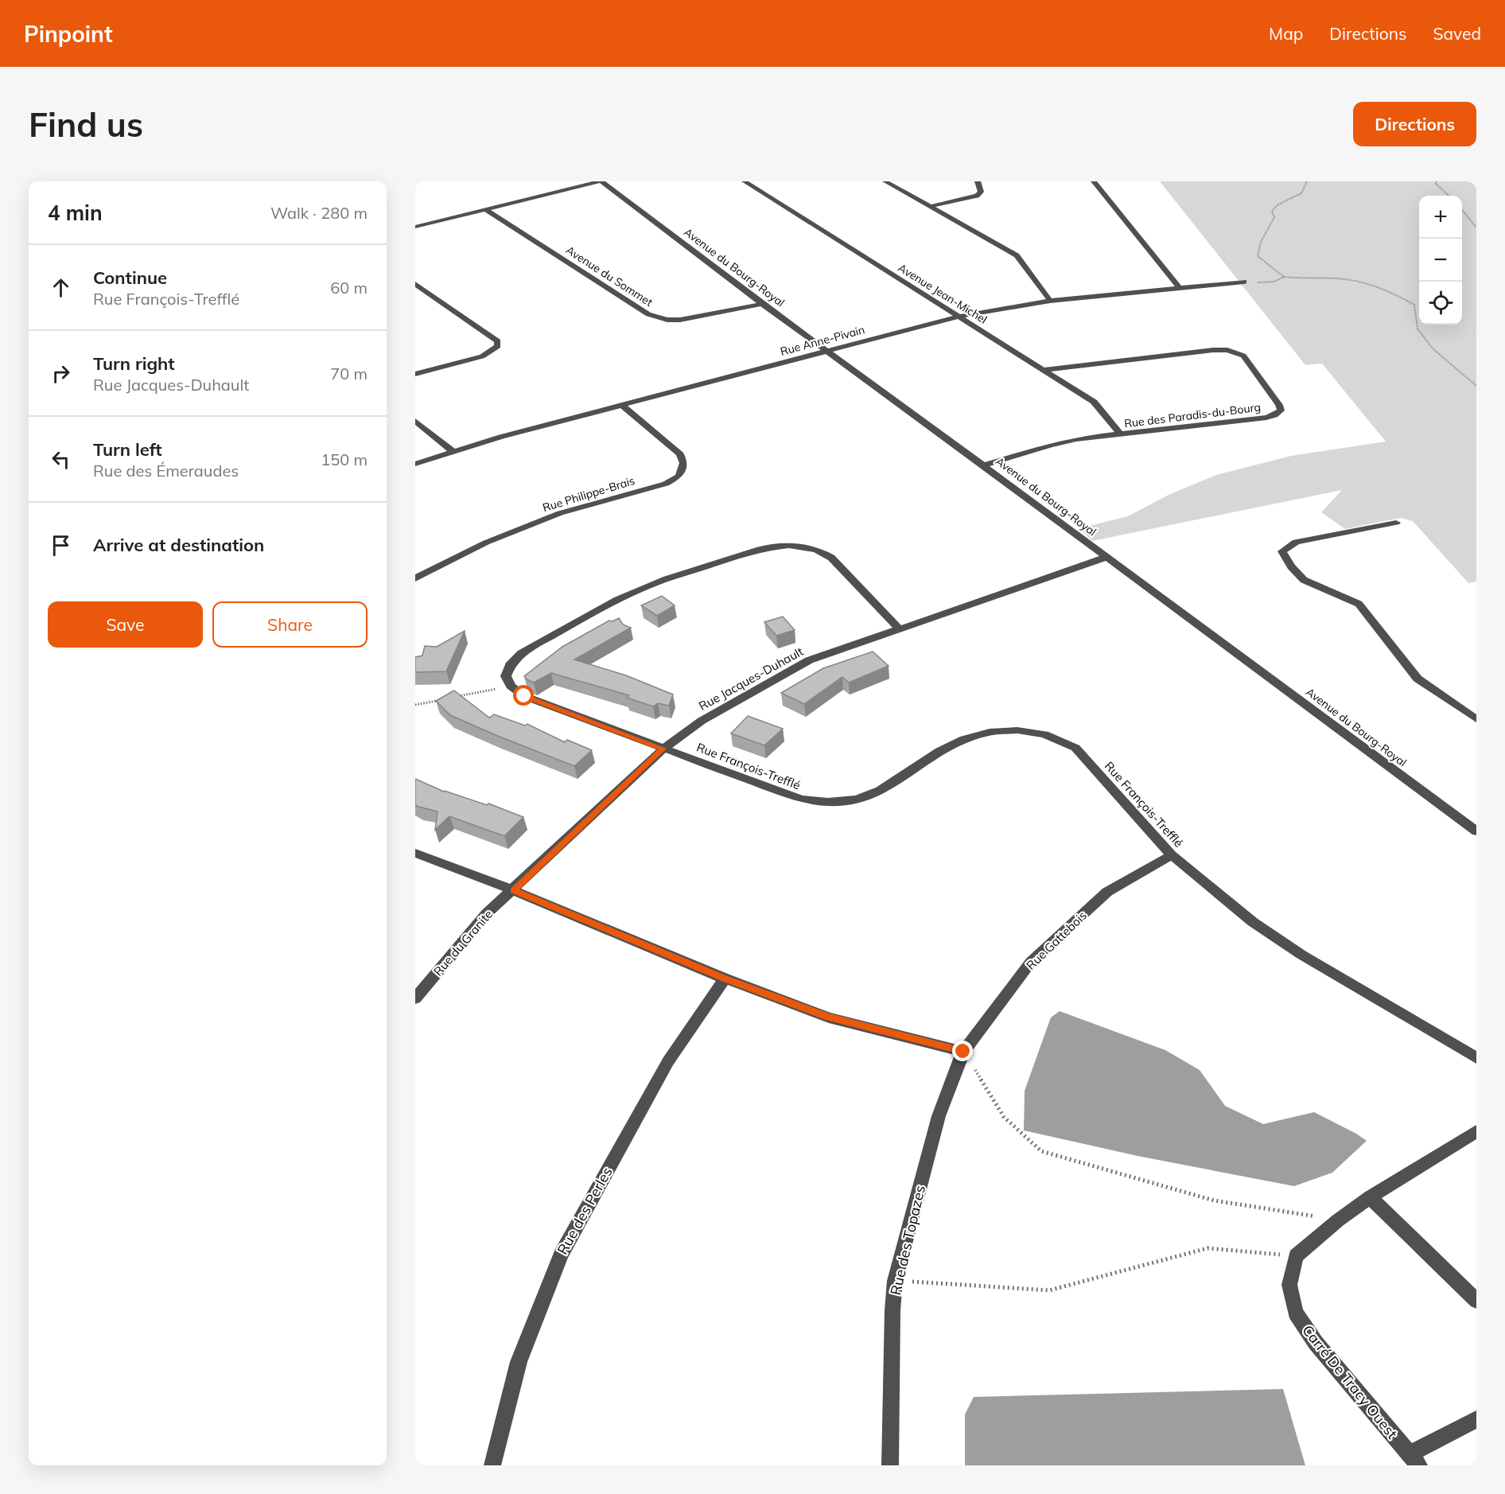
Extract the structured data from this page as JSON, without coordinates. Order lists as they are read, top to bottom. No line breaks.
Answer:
{"streets":{"street":["Avenue du Bourg-Royal","Avenue du Sommet","Avenue Jean-Michel","Rue Anne-Pivain","Rue des Paradis-du-Bourg","Rue Philippe-Brais","Rue Jacques-Duhault","Rue François-Trefflé","Rue Gattebois","Rue du Granite","Rue des Perles","Rue des Topazes","Carré De Tracy Ouest"]},"crossings":[["Avenue du Bourg-Royal","Avenue du Sommet"],["Avenue du Bourg-Royal","Rue Anne-Pivain"],["Avenue du Bourg-Royal","Rue des Paradis-du-Bourg"],["Avenue du Bourg-Royal","Rue Jacques-Duhault"],["Avenue Jean-Michel","Rue Anne-Pivain"],["Avenue Jean-Michel","Rue des Paradis-du-Bourg"],["Rue Anne-Pivain","Rue Philippe-Brais"],["Rue Jacques-Duhault","Rue François-Trefflé"],["Rue Jacques-Duhault","Rue du Granite"],["Rue François-Trefflé","Rue Gattebois"],["Rue Gattebois","Rue des Topazes"]],"page":{"header":"Pinpoint","nav":["Map","Directions","Saved"],"buttons":["Directions",["Save","Share"]],"title":"Find us","heading":["4 min","Walk · 280 m"],"map_buttons":["+","−"],"list":[["Continue","Rue François-Trefflé","60 m"],["Turn right","Rue Jacques-Duhault","70 m"],["Turn left","Rue des Émeraudes","150 m"],"Arrive at destination"]}}
